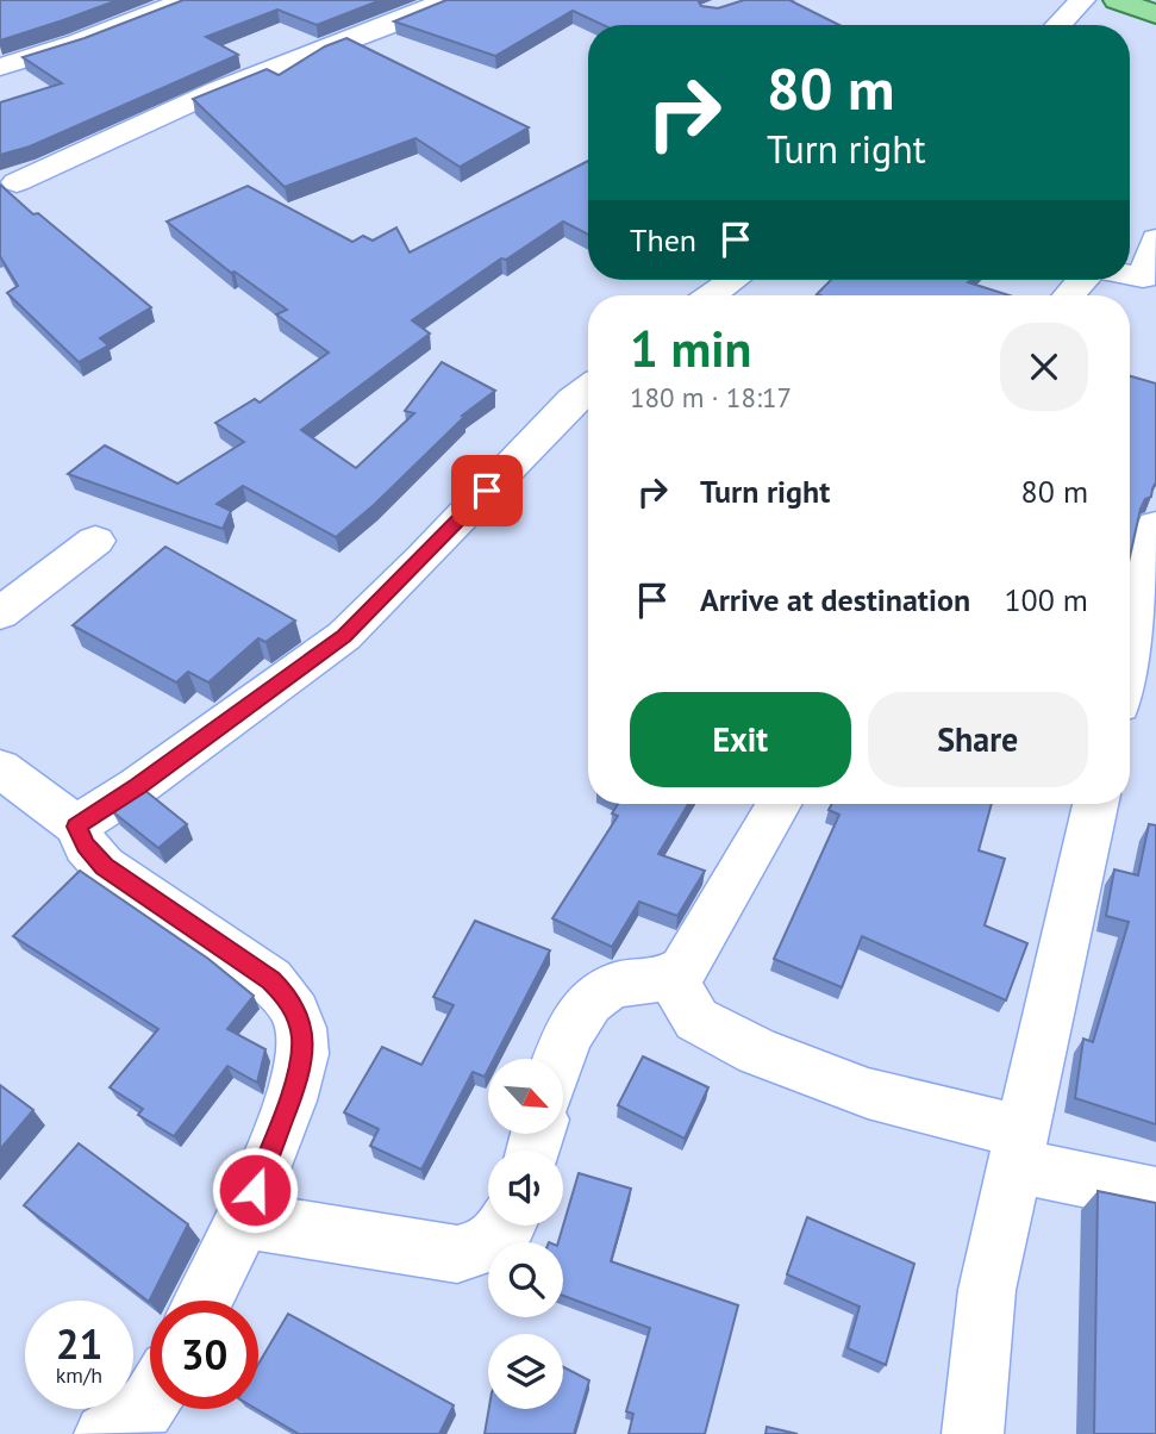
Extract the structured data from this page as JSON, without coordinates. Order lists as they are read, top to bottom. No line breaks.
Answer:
{"north":"bottom right","page":{"turn":["80 m","Turn right"],"then":"Then","heading":["1 min","180 m · 18:17"],"list":[{"name":"Turn right","value":"80 m"},{"name":"Arrive at destination","value":"100 m"}],"buttons":["Exit","Share"],"speed":"21 km/h","limit":"30"}}
